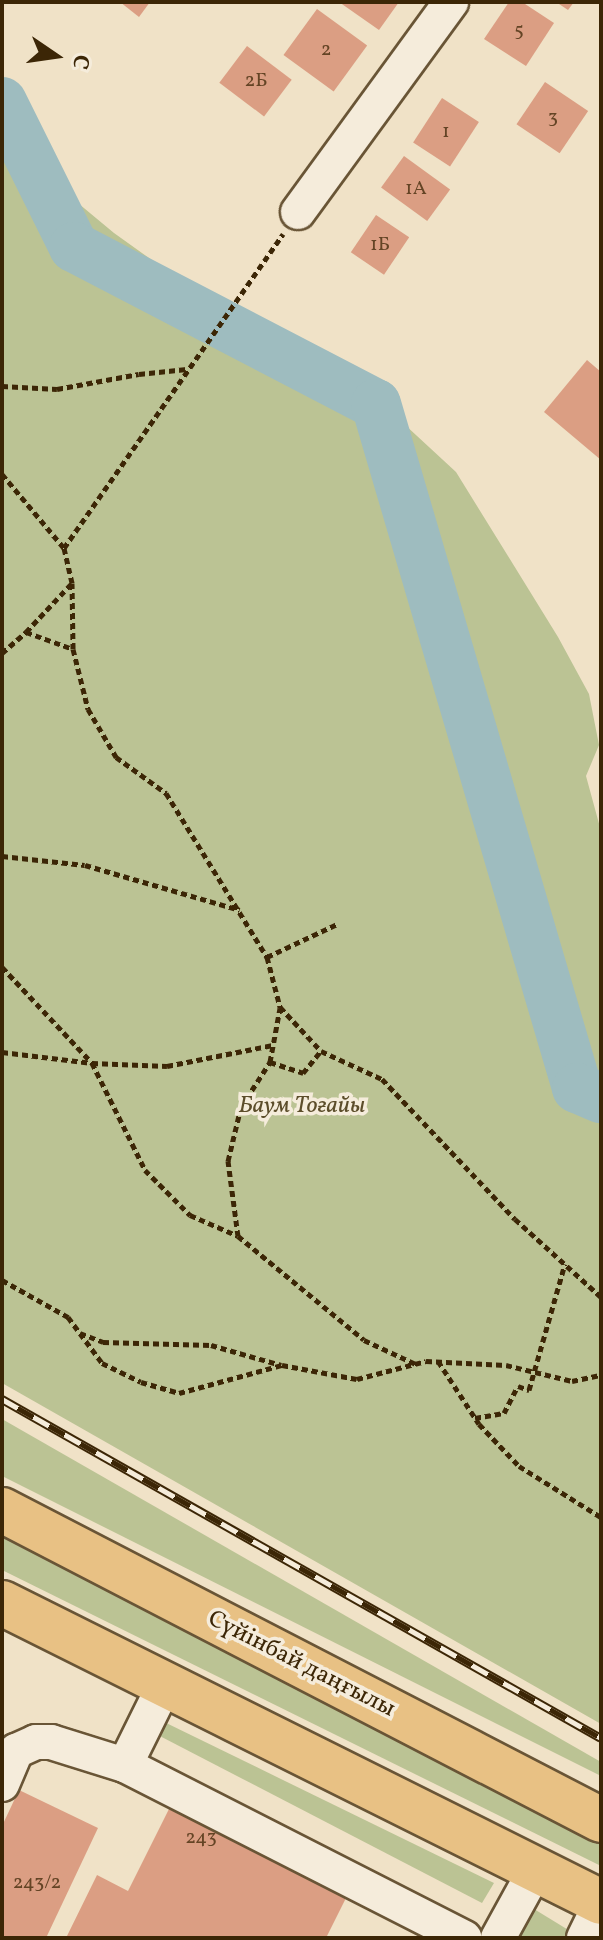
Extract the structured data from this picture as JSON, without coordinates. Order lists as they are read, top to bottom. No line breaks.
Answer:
{"streets":{"main road":["Сүйінбай даңғылы"]},"parks":["Баум Тоғайы"],"house_numbers":["5","2","2Б","3","1","1А","1Б","243","243/2"],"north":"right"}
